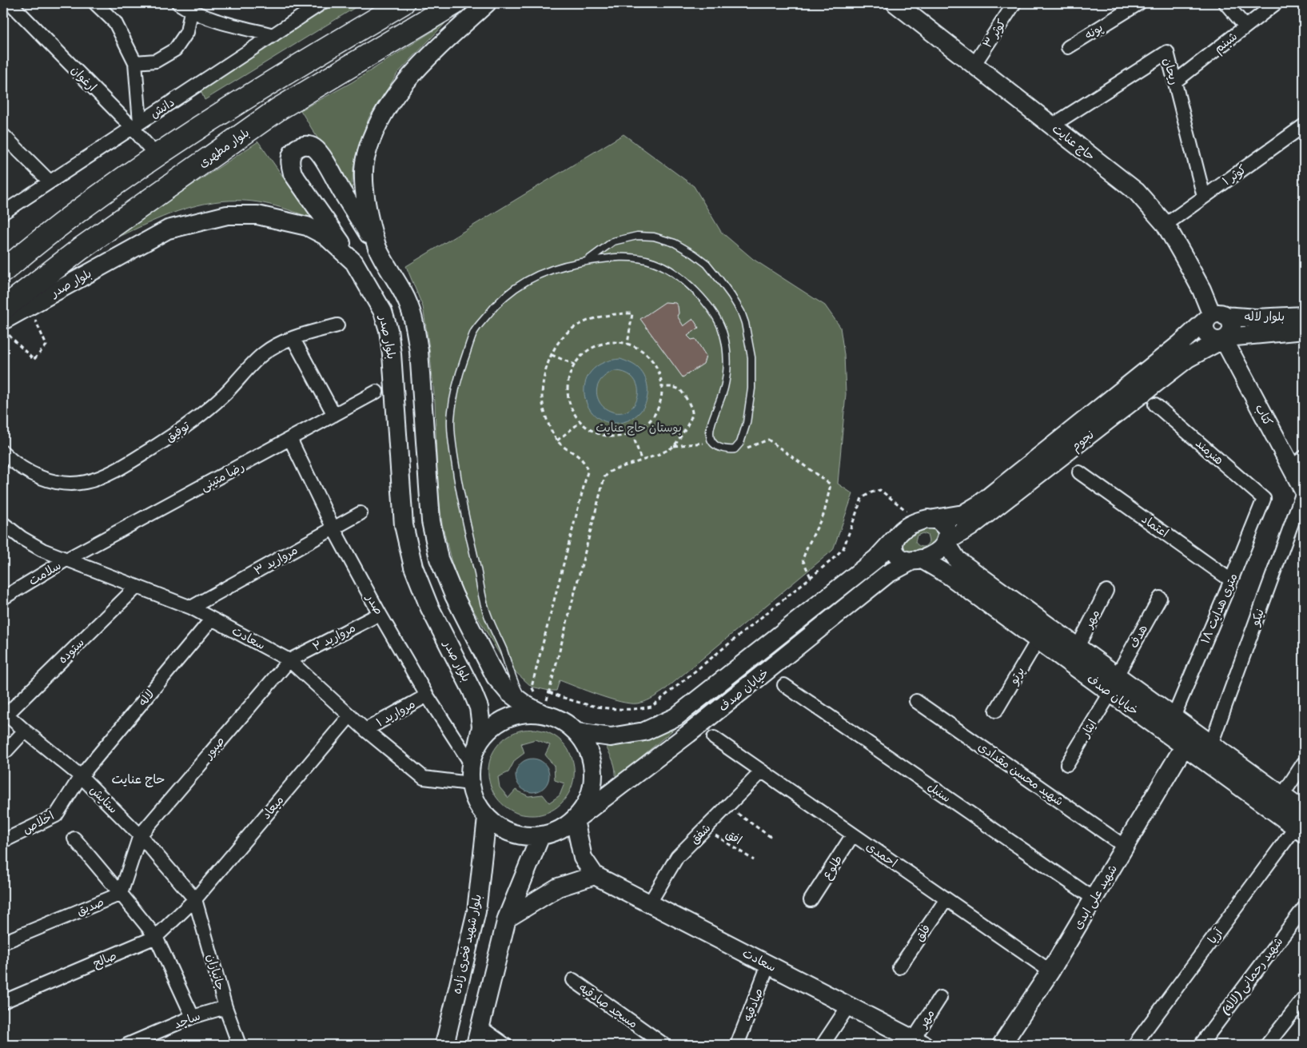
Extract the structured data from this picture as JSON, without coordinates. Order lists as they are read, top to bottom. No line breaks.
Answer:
{"streets":{"highway":["بلوار مطهری"],"main road":["حاج عنایت","بلوار صدر","بلوار لاله","کتاب","نجوم","سعادت","خیابان صدف","شهید علی ابدی","بلوار شهید فخری زاده"],"street":["پونه","کوثر ۳","شبنم","ریحان","ارغوان","دانش","کوثر ۱","توفیق","هنرمند","رضا متینی","اعتماد","مروارید ۳","سلامت","صدر","۱۸ متری هدایت","نیکو","مهر","هدف","مروارید ۲","ستوده","پرتو","لاله","مروارید ۱","ایثار","صبور","شهید محسن مقدادی","سنبل","ستایش","میعاد","اخلاص","شفق","احمدی","طلوع","صدیق","فلق","آریا","صالح","جانبازان","شهید رحمانی (لاله)","صادقیه","مسجد صادقیه","ساجد"],"path":["افق"]},"crossings":[["کوثر ۳","حاج عنایت"],["شبنم","ریحان"],["ریحان","حاج عنایت"],["ریحان","کوثر ۱"],["ارغوان","دانش"],["حاج عنایت","کوثر ۱"],["حاج عنایت","بلوار لاله"],["حاج عنایت","کتاب"],["حاج عنایت","نجوم"],["بلوار صدر","صدر"],["بلوار صدر","سعادت"],["بلوار صدر","خیابان صدف"],["بلوار صدر","بلوار شهید فخری زاده"],["بلوار لاله","کتاب"],["بلوار لاله","نجوم"],["کتاب","نجوم"],["کتاب","نیکو"],["نجوم","خیابان صدف"],["هنرمند","۱۸ متری هدایت"],["رضا متینی","سلامت"],["رضا متینی","صدر"],["رضا متینی","سعادت"],["اعتماد","۱۸ متری هدایت"],["مروارید ۳","صدر"],["مروارید ۳","سعادت"],["سلامت","سعادت"],["صدر","مروارید ۲"],["صدر","سعادت"],["صدر","خیابان صدف"],["صدر","مروارید ۱"],["صدر","بلوار شهید فخری زاده"],["۱۸ متری هدایت","خیابان صدف"],["نیکو","خیابان صدف"],["مهر","سعادت"],["مهر","خیابان صدف"],["هدف","خیابان صدف"],["مروارید ۲","سعادت"],["مروارید ۲","صبور"],["سعادت","ستوده"],["سعادت","خیابان صدف"],["سعادت","لاله"],["سعادت","مروارید ۱"],["سعادت","صبور"],["سعادت","میعاد"],["سعادت","شفق"],["سعادت","بلوار شهید فخری زاده"],["سعادت","صادقیه"],["ستوده","ستایش"],["پرتو","خیابان صدف"],["خیابان صدف","ایثار"],["خیابان صدف","شهید علی ابدی"],["خیابان صدف","آریا"],["خیابان صدف","بلوار شهید فخری زاده"],["لاله","ستایش"],["لاله","اخلاص"],["صبور","ستایش"],["شهید محسن مقدادی","شهید علی ابدی"],["سنبل","شهید علی ابدی"],["ستایش","میعاد"],["ستایش","اخلاص"],["ستایش","صالح"],["ستایش","جانبازان"],["میعاد","صالح"],["میعاد","جانبازان"],["شفق","افق"],["شفق","احمدی"],["احمدی","طلوع"],["احمدی","شهید علی ابدی"],["احمدی","فلق"],["صالح","جانبازان"],["جانبازان","ساجد"]],"districts":["حاج عنایت"],"parks":["بوستان حاج عنایت"]}
